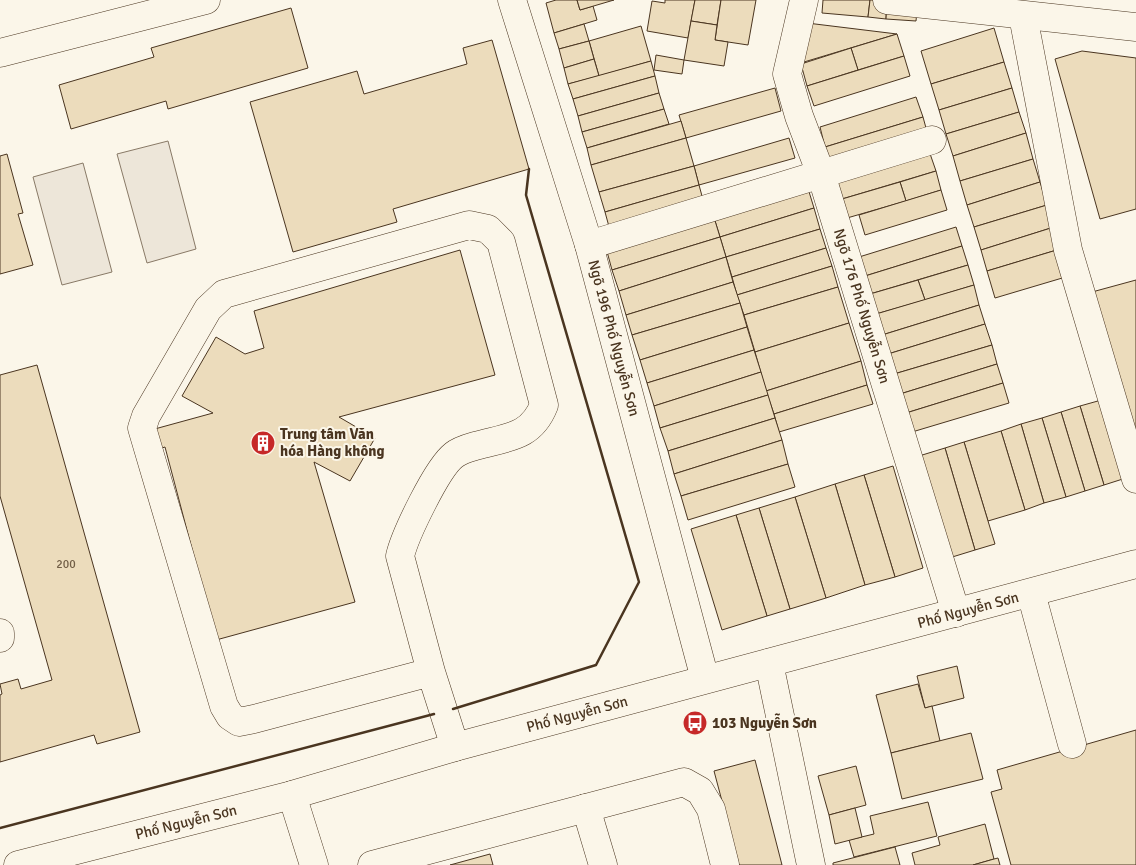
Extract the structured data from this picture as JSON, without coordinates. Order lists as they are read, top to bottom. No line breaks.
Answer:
{"streets":{"street":["Ngõ 176 Phố Nguyễn Sơn","Ngõ 196 Phố Nguyễn Sơn","Phố Nguyễn Sơn"]},"crossings":[["Ngõ 176 Phố Nguyễn Sơn","Phố Nguyễn Sơn"],["Ngõ 196 Phố Nguyễn Sơn","Phố Nguyễn Sơn"]],"places":{"building":["Trung tâm Văn hóa Hàng không"],"bus stop":["103 Nguyễn Sơn"]},"house_numbers":["200"]}
